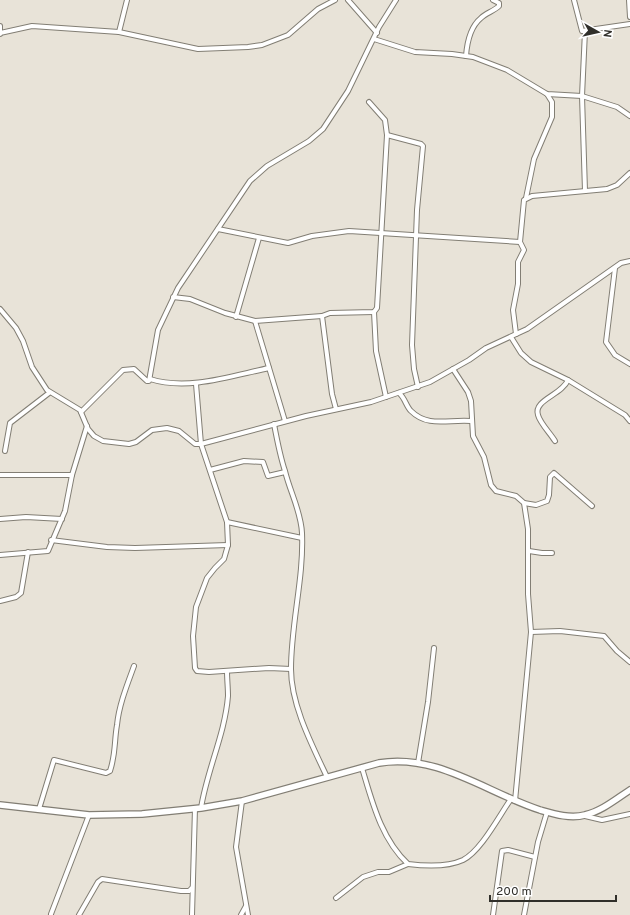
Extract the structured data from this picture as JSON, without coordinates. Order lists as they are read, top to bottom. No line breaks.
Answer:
{"scale_bar":"200 m","north":"right"}
